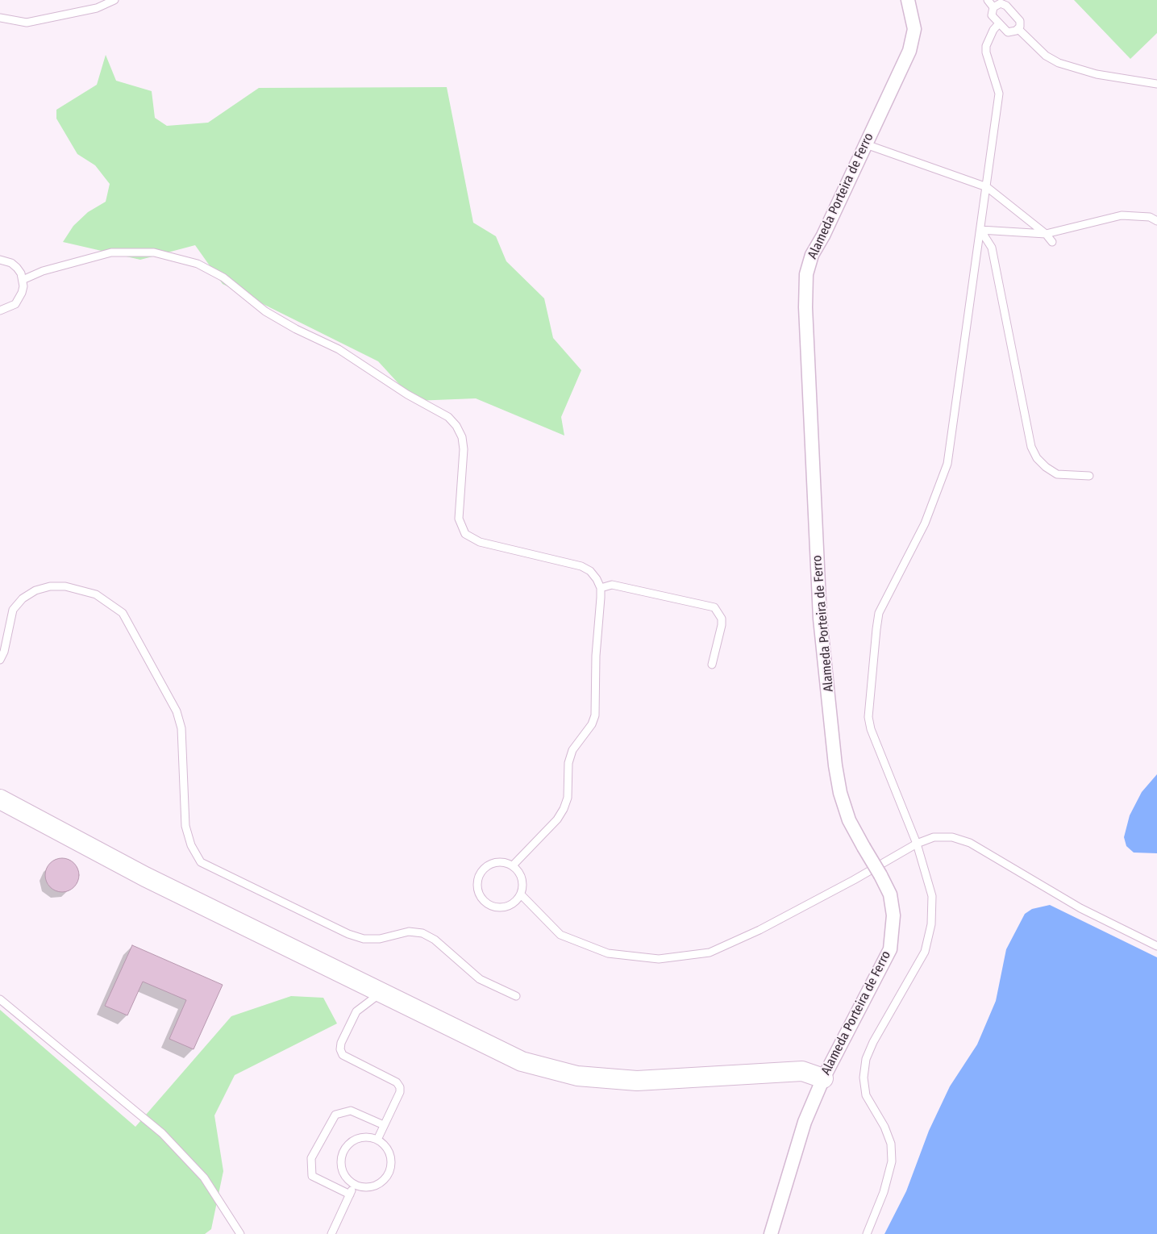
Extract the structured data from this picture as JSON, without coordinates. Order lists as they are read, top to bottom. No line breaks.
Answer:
{"streets":{"street":["Alameda Porteira de Ferro"]}}
